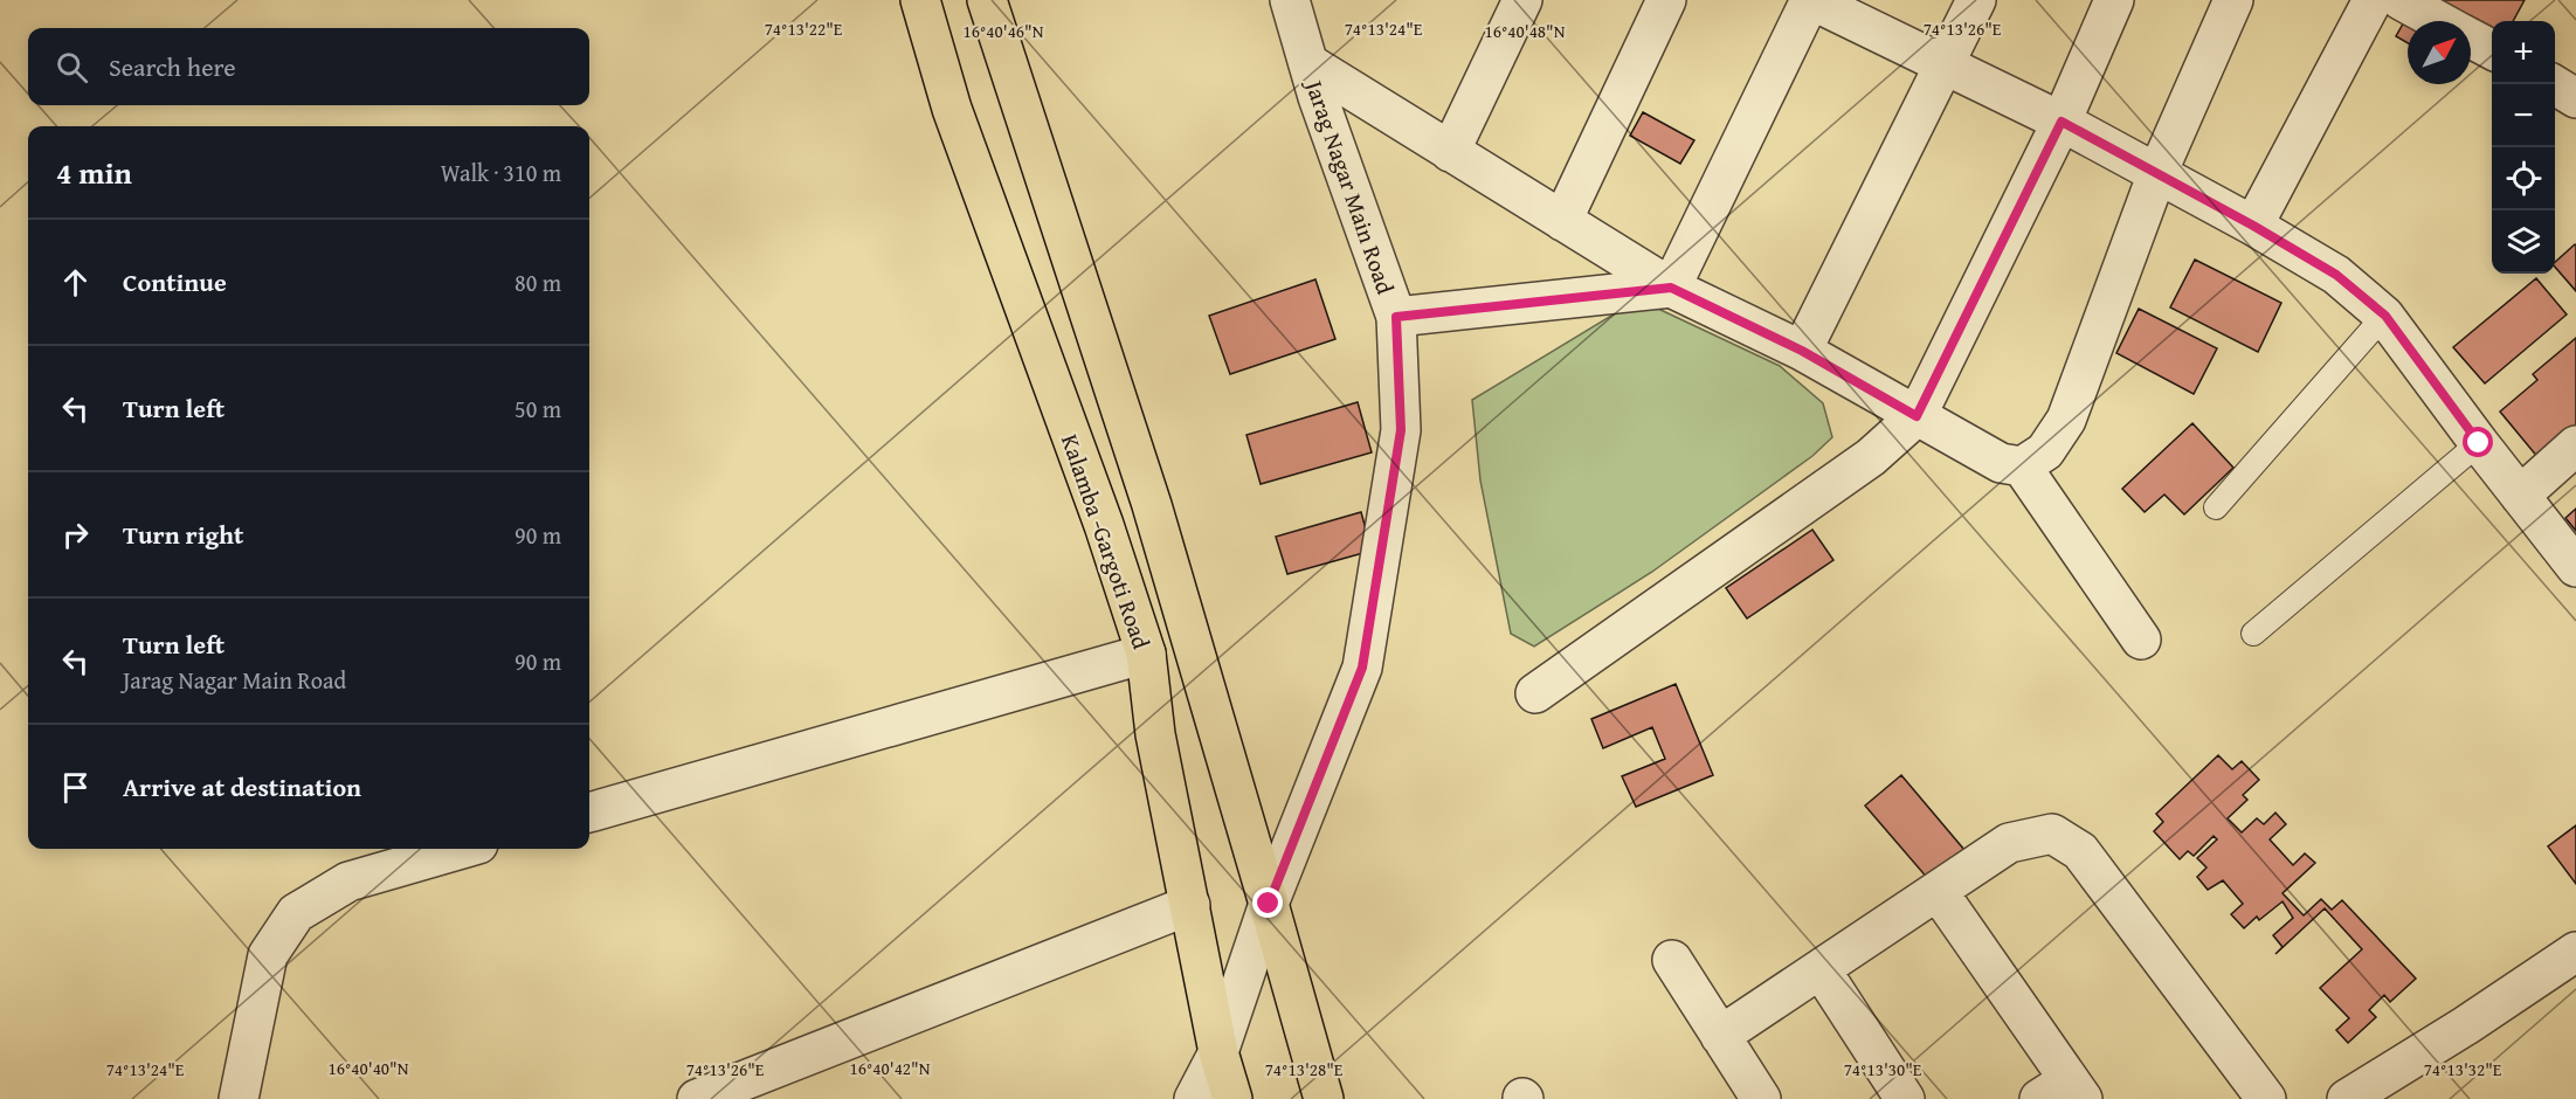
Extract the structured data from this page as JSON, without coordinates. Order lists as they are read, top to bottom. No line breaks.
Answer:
{"streets":{"main road":["Kalamba -Gargoti Road"],"street":["Jarag Nagar Main Road"]},"crossings":[["Jarag Nagar Main Road","Kalamba -Gargoti Road"]],"north":"top right","page":{"map_buttons":["+","−"],"search":"Search here","heading":["4 min","Walk · 310 m"],"list":[["Continue","80 m"],["Turn left","50 m"],["Turn right","90 m"],["Turn left","Jarag Nagar Main Road","90 m"],"Arrive at destination"]},"coordinates":["74°13'22\"E","74°13'24\"E","74°13'26\"E","16°40'46\"N","16°40'48\"N","16°40'40\"N","16°40'42\"N","74°13'28\"E","74°13'30\"E","74°13'32\"E"]}
